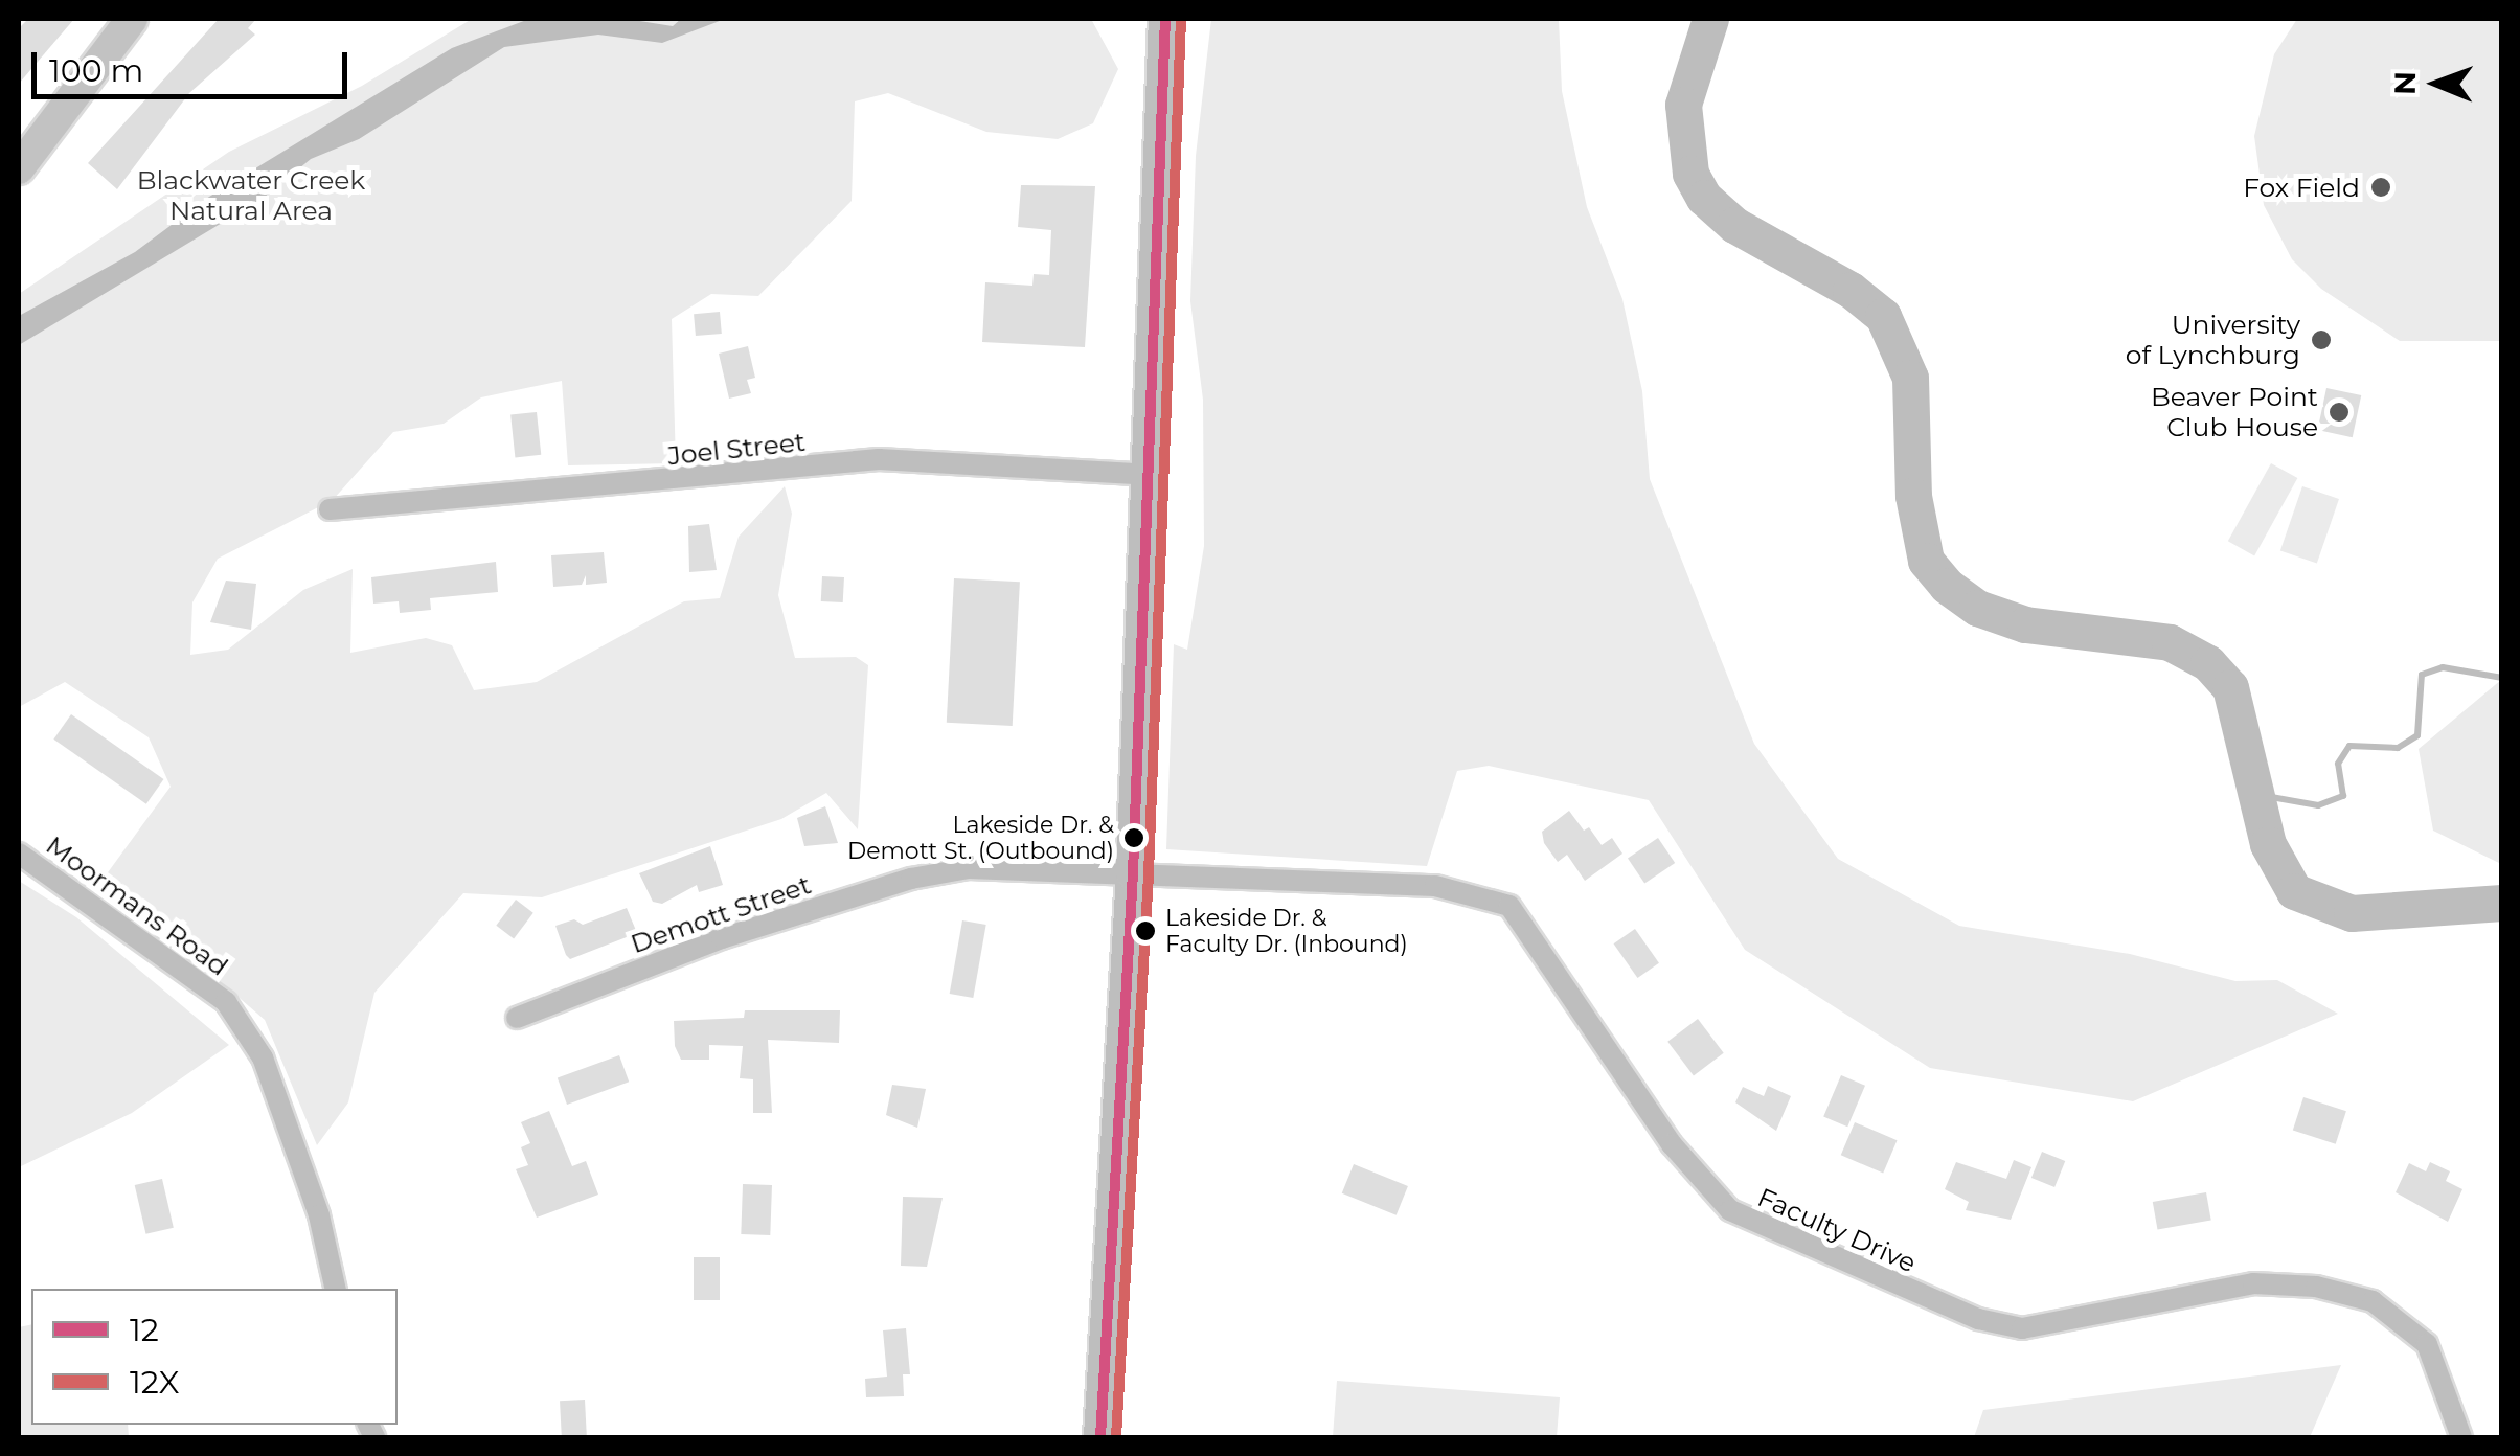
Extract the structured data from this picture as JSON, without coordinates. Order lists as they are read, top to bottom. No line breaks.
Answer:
{"streets":{"street":["Joel Street","Moormans Road","Demott Street","Faculty Drive"]},"crossings":[["Demott Street","Faculty Drive"]],"parks":["Blackwater Creek Natural Area"],"places":["Fox Field","University of Lynchburg","Beaver Point Club House","Lakeside Dr. & Demott St. (Outbound)","Lakeside Dr. & Faculty Dr. (Inbound)"],"lines":["transit line 12","transit line 12X"],"legend":["12","12X"],"scale_bar":"100 m","north":"left"}
